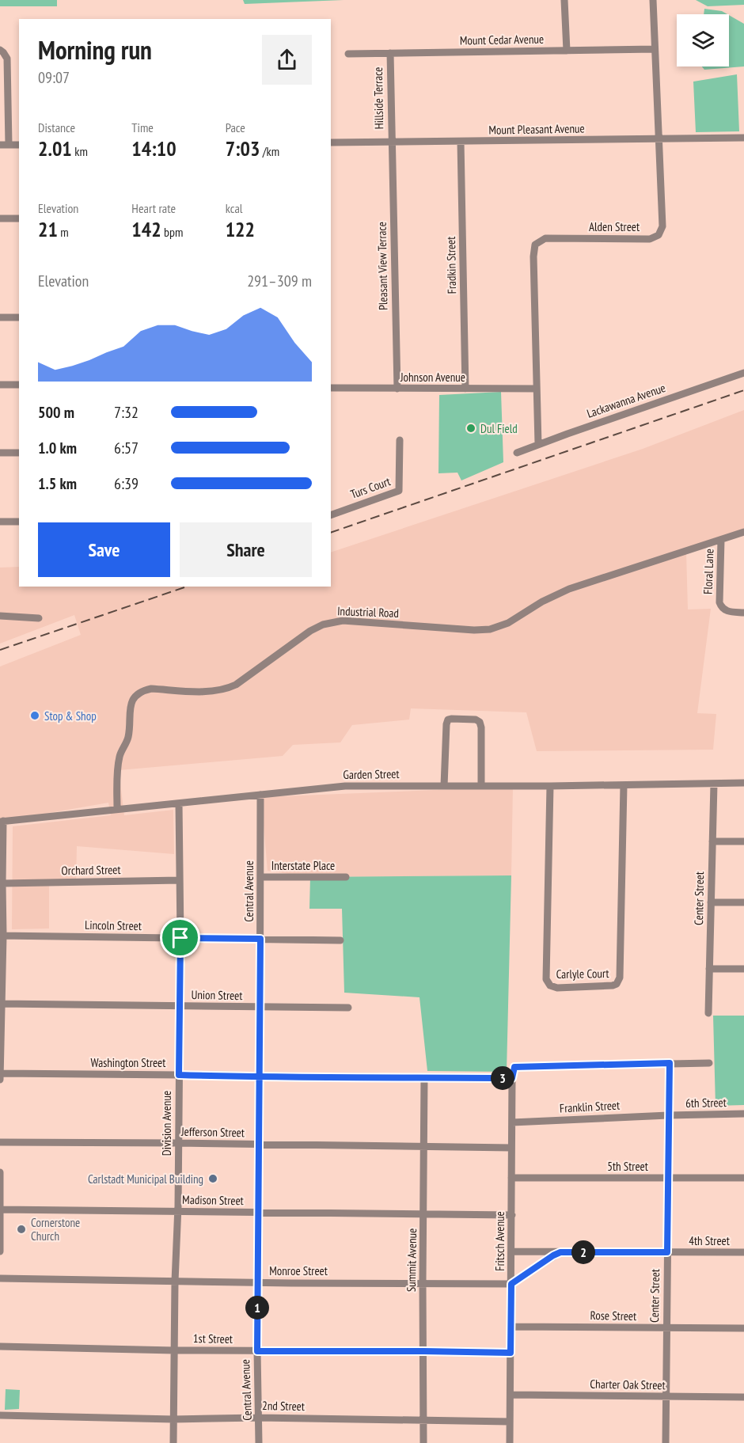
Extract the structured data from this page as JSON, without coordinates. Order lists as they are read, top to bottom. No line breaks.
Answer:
{"streets":{"street":["Mount Cedar Avenue","Hillside Terrace","Mount Pleasant Avenue","Alden Street","Fradkin Street","Pleasant View Terrace","Johnson Avenue","Lackawanna Avenue","Turs Court","Floral Lane","Industrial Road","Garden Street","Interstate Place","Orchard Street","Central Avenue","Center Street","Lincoln Street","Carlyle Court","Union Street","Washington Street","6th Street","Franklin Street","Division Avenue","Jefferson Street","5th Street","Madison Street","4th Street","Fritsch Avenue","Summit Avenue","Monroe Street","Rose Street","1st Street","Charter Oak Street","2nd Street"]},"crossings":[["Mount Cedar Avenue","Hillside Terrace"],["Mount Cedar Avenue","Alden Street"],["Hillside Terrace","Mount Pleasant Avenue"],["Hillside Terrace","Pleasant View Terrace"],["Mount Pleasant Avenue","Alden Street"],["Mount Pleasant Avenue","Fradkin Street"],["Mount Pleasant Avenue","Pleasant View Terrace"],["Alden Street","Johnson Avenue"],["Alden Street","Lackawanna Avenue"],["Fradkin Street","Johnson Avenue"],["Pleasant View Terrace","Johnson Avenue"],["Floral Lane","Industrial Road"],["Industrial Road","Garden Street"],["Garden Street","Central Avenue"],["Garden Street","Center Street"],["Garden Street","Carlyle Court"],["Garden Street","Division Avenue"],["Interstate Place","Central Avenue"],["Orchard Street","Division Avenue"],["Central Avenue","Lincoln Street"],["Central Avenue","Union Street"],["Central Avenue","Washington Street"],["Central Avenue","Jefferson Street"],["Central Avenue","Madison Street"],["Central Avenue","Monroe Street"],["Central Avenue","1st Street"],["Central Avenue","2nd Street"],["Center Street","6th Street"],["Center Street","Franklin Street"],["Center Street","5th Street"],["Center Street","4th Street"],["Center Street","Fritsch Avenue"],["Center Street","Rose Street"],["Center Street","Charter Oak Street"],["Lincoln Street","Division Avenue"],["Union Street","Division Avenue"],["Washington Street","Division Avenue"],["Washington Street","Fritsch Avenue"],["Washington Street","Summit Avenue"],["6th Street","Franklin Street"],["Franklin Street","Fritsch Avenue"],["Division Avenue","Jefferson Street"],["Division Avenue","Madison Street"],["Division Avenue","Monroe Street"],["Division Avenue","1st Street"],["Division Avenue","2nd Street"],["Jefferson Street","Fritsch Avenue"],["Jefferson Street","Summit Avenue"],["5th Street","Fritsch Avenue"],["Madison Street","Fritsch Avenue"],["Madison Street","Summit Avenue"],["4th Street","Fritsch Avenue"],["Fritsch Avenue","Monroe Street"],["Fritsch Avenue","Rose Street"],["Fritsch Avenue","1st Street"],["Fritsch Avenue","Charter Oak Street"],["Fritsch Avenue","2nd Street"],["Summit Avenue","Monroe Street"],["Summit Avenue","1st Street"],["Summit Avenue","2nd Street"]],"places":["Dul Field","Stop & Shop","Carlstadt Municipal Building","Cornerstone Church"],"page":{"heading":["Morning run","09:07"],"stats":[["Distance","2.01 km"],["Time","14:10"],["Pace","7:03 /km"],["Elevation","21 m"],["Heart rate","142 bpm"],["kcal","122"]],"chart":["Elevation","291–309 m"],"list":[{"name":"500 m","note":"7:32"},{"name":"1.0 km","note":"6:57"},{"name":"1.5 km","note":"6:39"}],"buttons":["Save","Share"],"pins":["3","2","1"]}}
